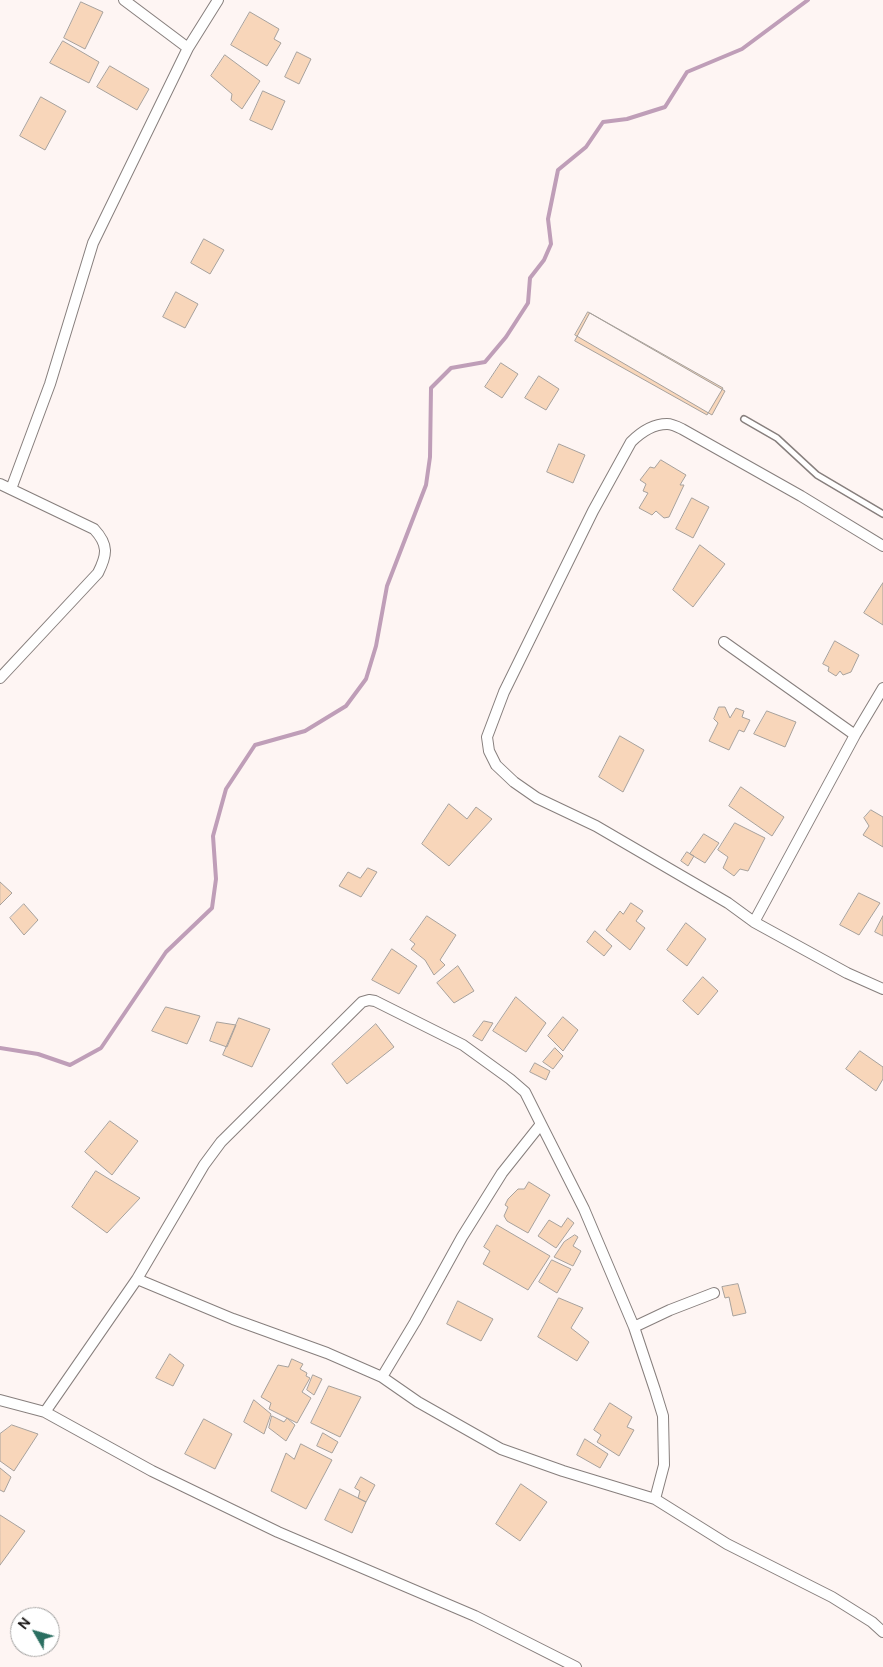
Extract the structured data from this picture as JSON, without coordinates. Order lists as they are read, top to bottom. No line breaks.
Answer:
{"north":"top left"}
